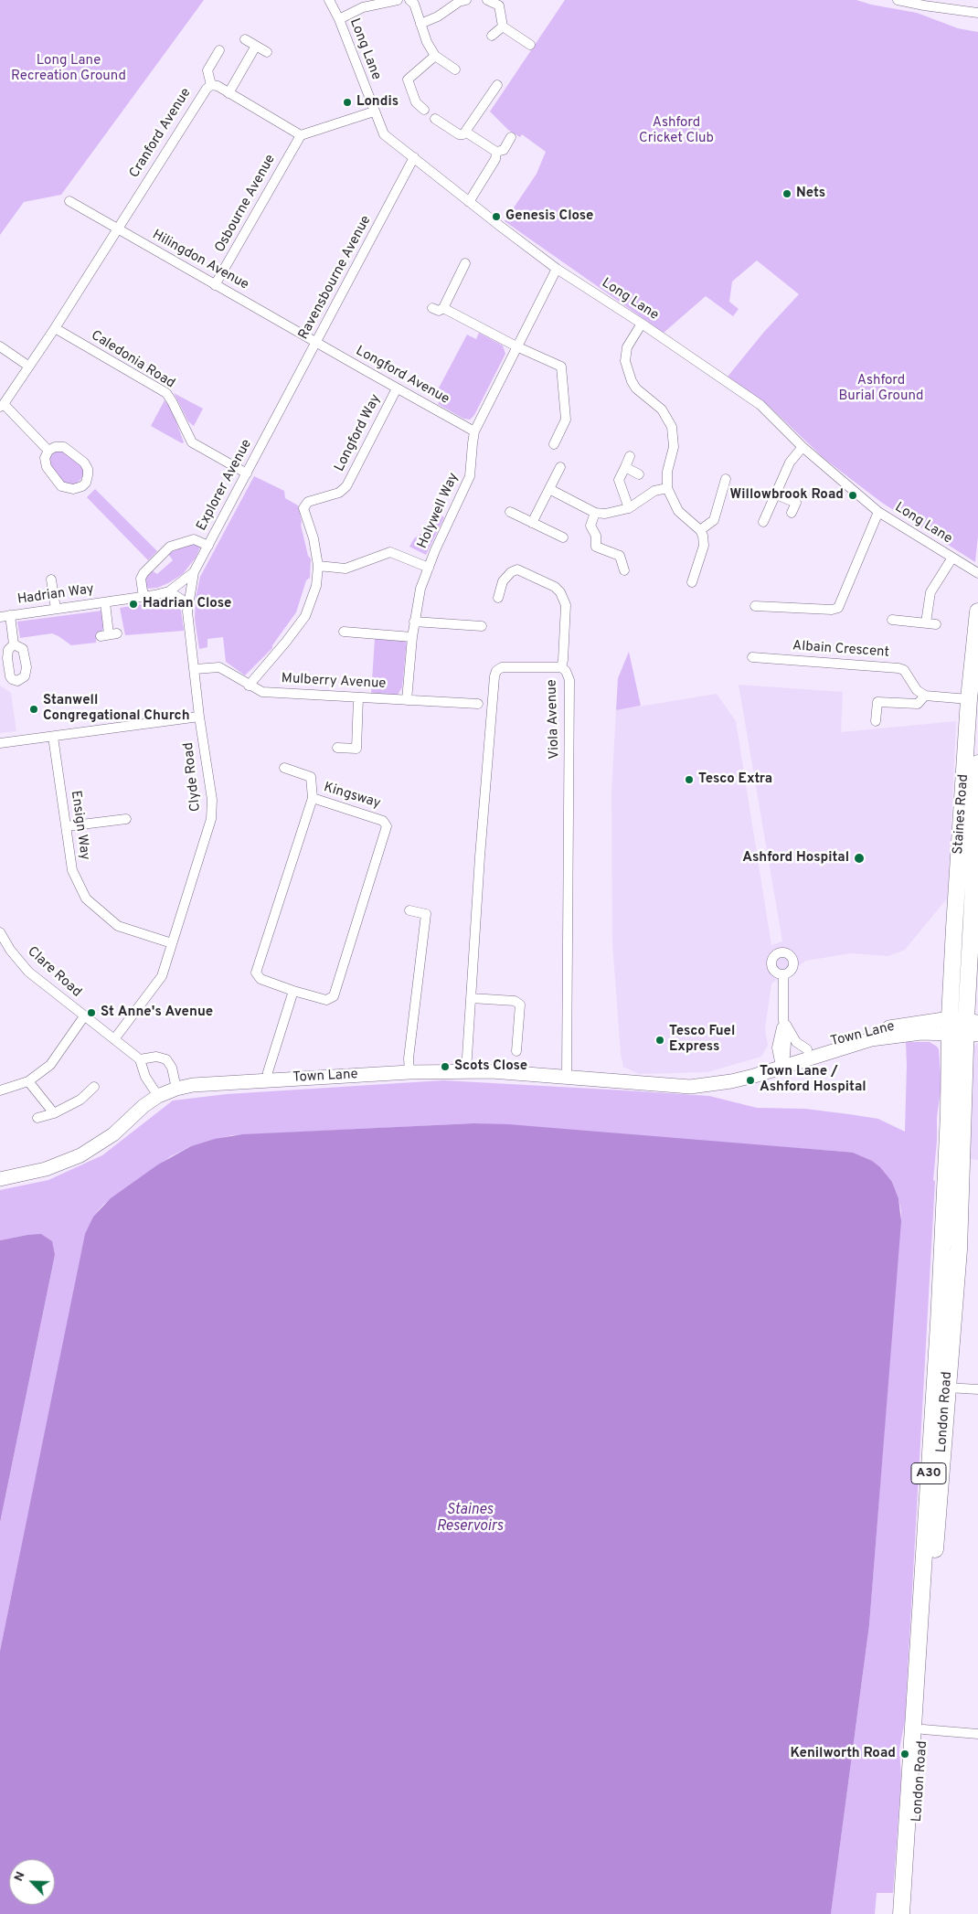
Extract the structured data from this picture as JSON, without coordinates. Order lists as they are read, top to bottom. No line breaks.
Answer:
{"streets":{"highway":["Staines Road","London Road","A30"],"main road":["Town Lane"],"street":["Long Lane","Cranford Avenue","Osbourne Avenue","Hilingdon Avenue","Ravensbourne Avenue","Caledonia Road","Longford Avenue","Longford Way","Explorer Avenue","Holywell Way","Hadrian Way","Albain Crescent","Mulberry Avenue","Viola Avenue","Clyde Road","Kingsway","Ensign Way","Clare Road"]},"crossings":[["Long Lane","Ravensbourne Avenue"],["Long Lane","Holywell Way"],["Cranford Avenue","Osbourne Avenue"],["Cranford Avenue","Hilingdon Avenue"],["Cranford Avenue","Caledonia Road"],["Osbourne Avenue","Hilingdon Avenue"],["Hilingdon Avenue","Ravensbourne Avenue"],["Hilingdon Avenue","Longford Avenue"],["Ravensbourne Avenue","Longford Avenue"],["Ravensbourne Avenue","Explorer Avenue"],["Caledonia Road","Explorer Avenue"],["Longford Avenue","Longford Way"],["Longford Avenue","Holywell Way"],["Longford Way","Mulberry Avenue"],["Explorer Avenue","Hadrian Way"],["Explorer Avenue","Clyde Road"],["Holywell Way","Mulberry Avenue"],["Hadrian Way","Clyde Road"],["Mulberry Avenue","Clyde Road"],["Viola Avenue","Town Lane"],["Clyde Road","Ensign Way"],["Clyde Road","Clare Road"],["Staines Road","Town Lane"],["Staines Road","London Road"],["Staines Road","A30"],["Town Lane","London Road"],["Town Lane","A30"],["London Road","A30"]],"water":["Staines Reservoirs"],"parks":["Long Lane Recreation Ground","Ashford Cricket Club","Ashford Burial Ground"],"places":["Londis","Nets","Genesis Close","Willowbrook Road","Hadrian Close","Stanwell Congregational Church","Tesco Extra","Ashford Hospital","St Anne's Avenue","Tesco Fuel Express","Scots Close","Town Lane / Ashford Hospital","Kenilworth Road"],"north":"top left"}
